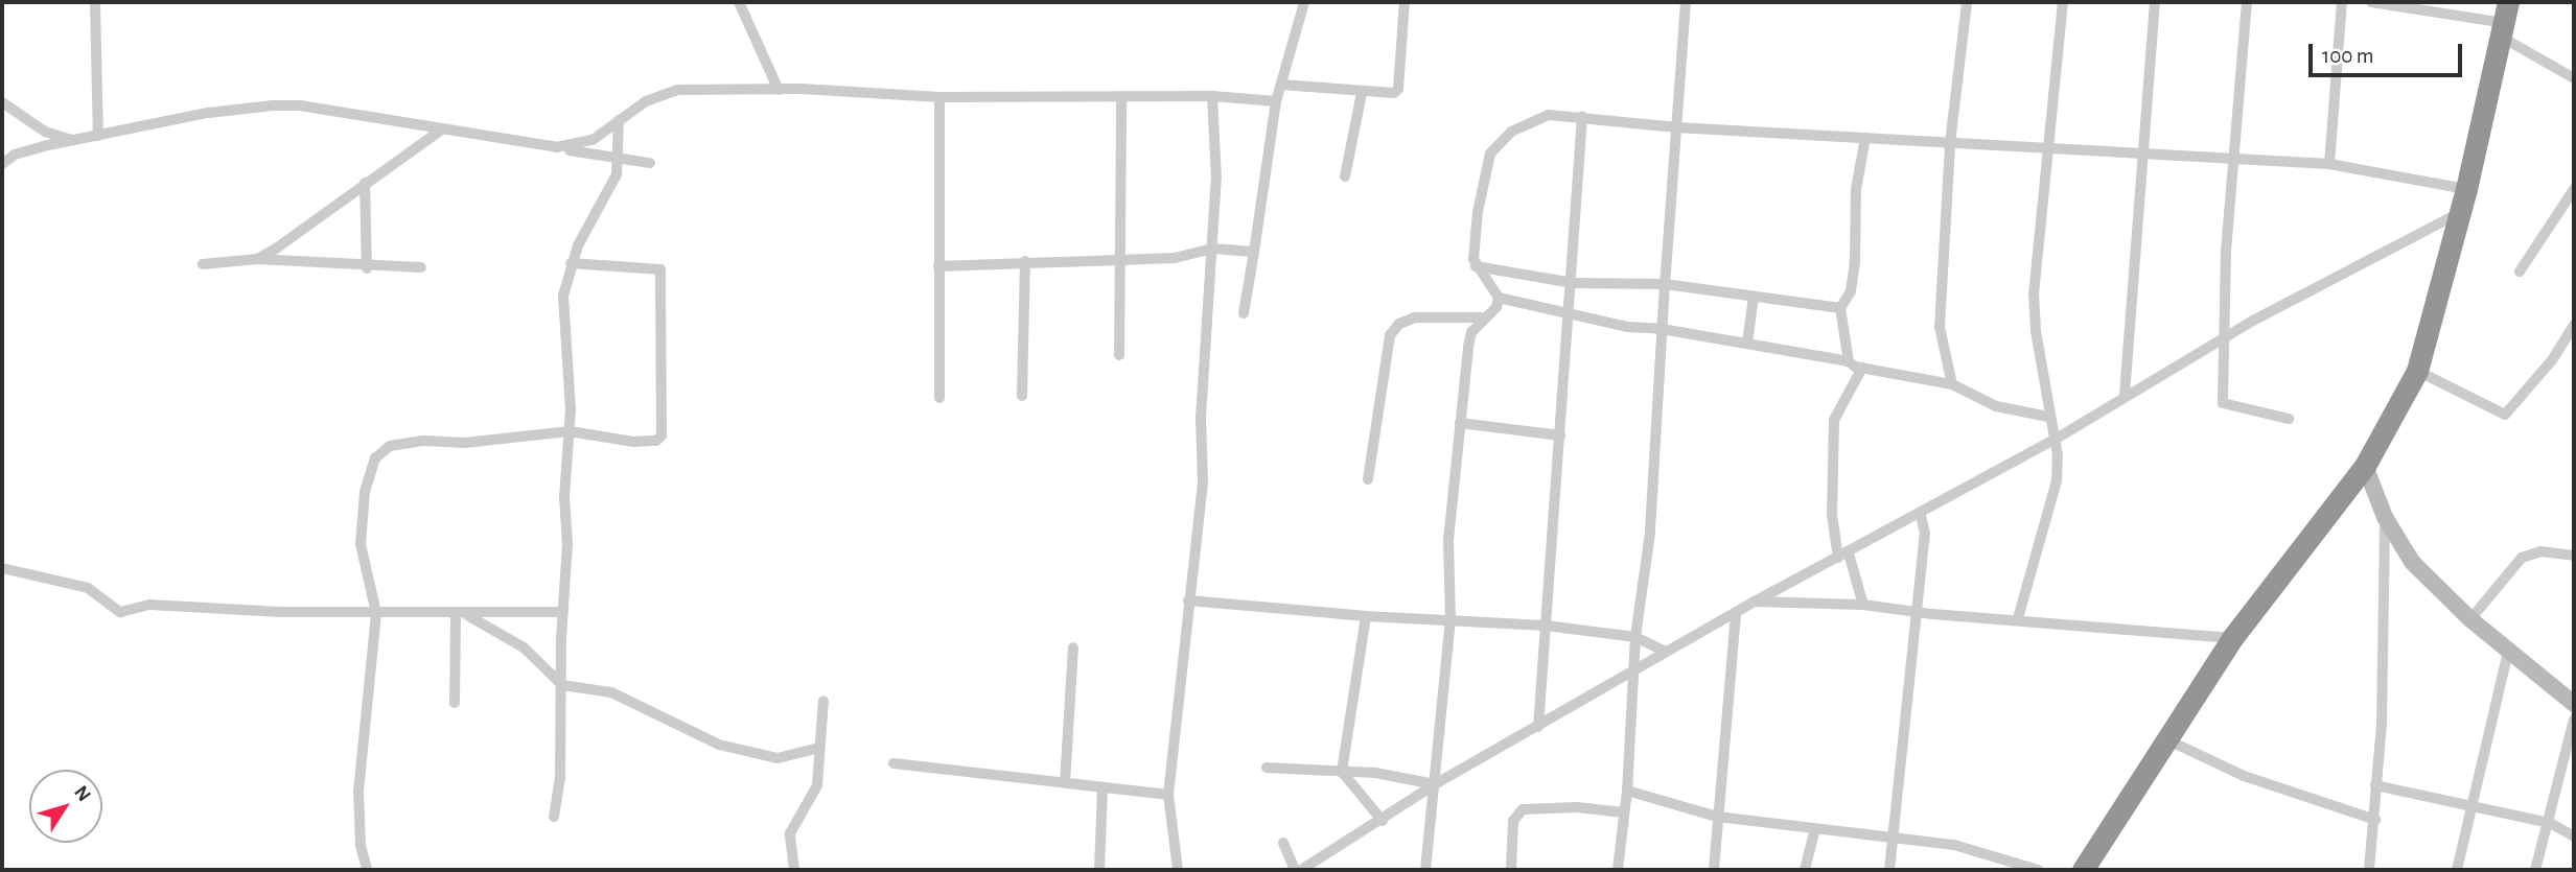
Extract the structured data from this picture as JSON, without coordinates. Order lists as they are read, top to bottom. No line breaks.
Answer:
{"scale_bar":"100 m","north":"top right"}
